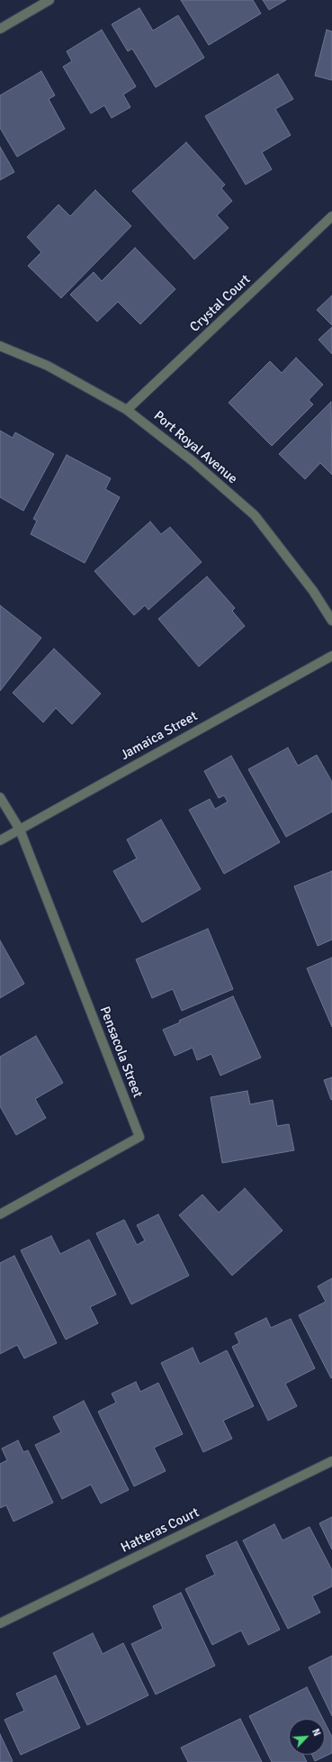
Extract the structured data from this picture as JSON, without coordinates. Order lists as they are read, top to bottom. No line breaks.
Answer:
{"streets":{"street":["Crystal Court","Port Royal Avenue","Jamaica Street","Pensacola Street","Hatteras Court"]},"crossings":[["Crystal Court","Port Royal Avenue"],["Jamaica Street","Pensacola Street"]],"north":"top right"}
